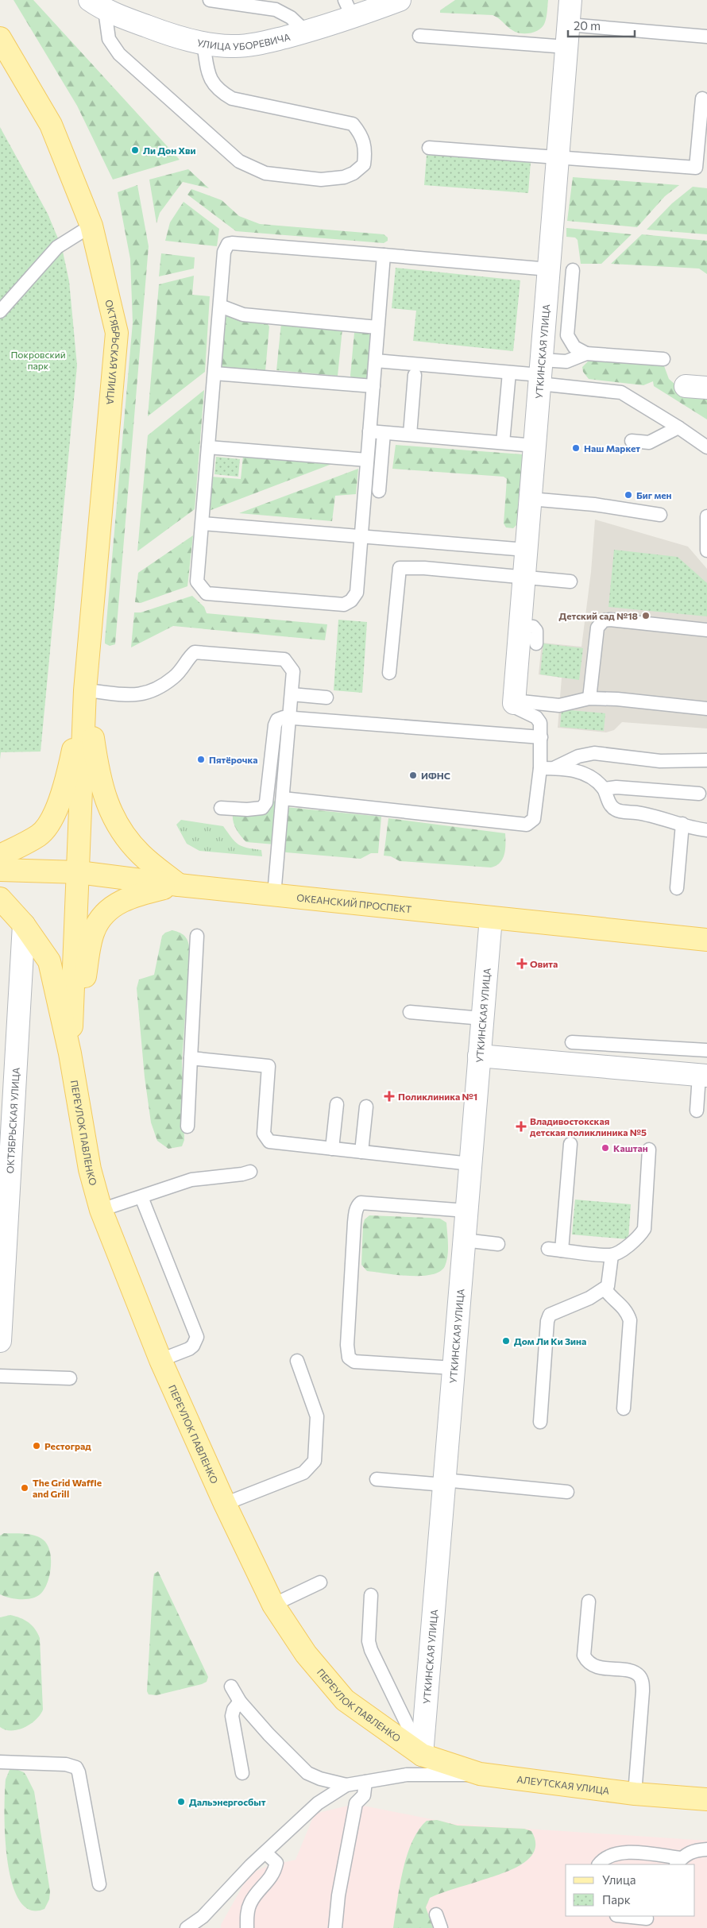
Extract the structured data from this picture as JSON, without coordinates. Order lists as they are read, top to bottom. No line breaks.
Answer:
{"streets":{"main road":["ОКТЯБРЬСКАЯ УЛИЦА","ОКЕАНСКИЙ ПРОСПЕКТ","ПЕРЕУЛОК ПАВЛЕНКО","АЛЕУТСКАЯ УЛИЦА"],"street":["УЛИЦА УБОРЕВИЧА","УТКИНСКАЯ УЛИЦА"]},"crossings":[["УТКИНСКАЯ УЛИЦА","ОКЕАНСКИЙ ПРОСПЕКТ"],["УТКИНСКАЯ УЛИЦА","ПЕРЕУЛОК ПАВЛЕНКО"],["УТКИНСКАЯ УЛИЦА","АЛЕУТСКАЯ УЛИЦА"],["ПЕРЕУЛОК ПАВЛЕНКО","АЛЕУТСКАЯ УЛИЦА"]],"parks":["Покровский парк"],"places":{"other":["Ли Дон Хви","Наш Маркет","Биг мен","Детский сад №18","Пятёрочка","ИФНС","Каштан","Дом Ли Ки Зина","Рестоград","The Grid Waffle and Grill","Дальэнергосбыт"],"health":["Овита","Поликлиника №1","Владивостокская детская поликлиника №5"]},"legend":["Улица","Парк"],"scale_bar":"20 m"}
